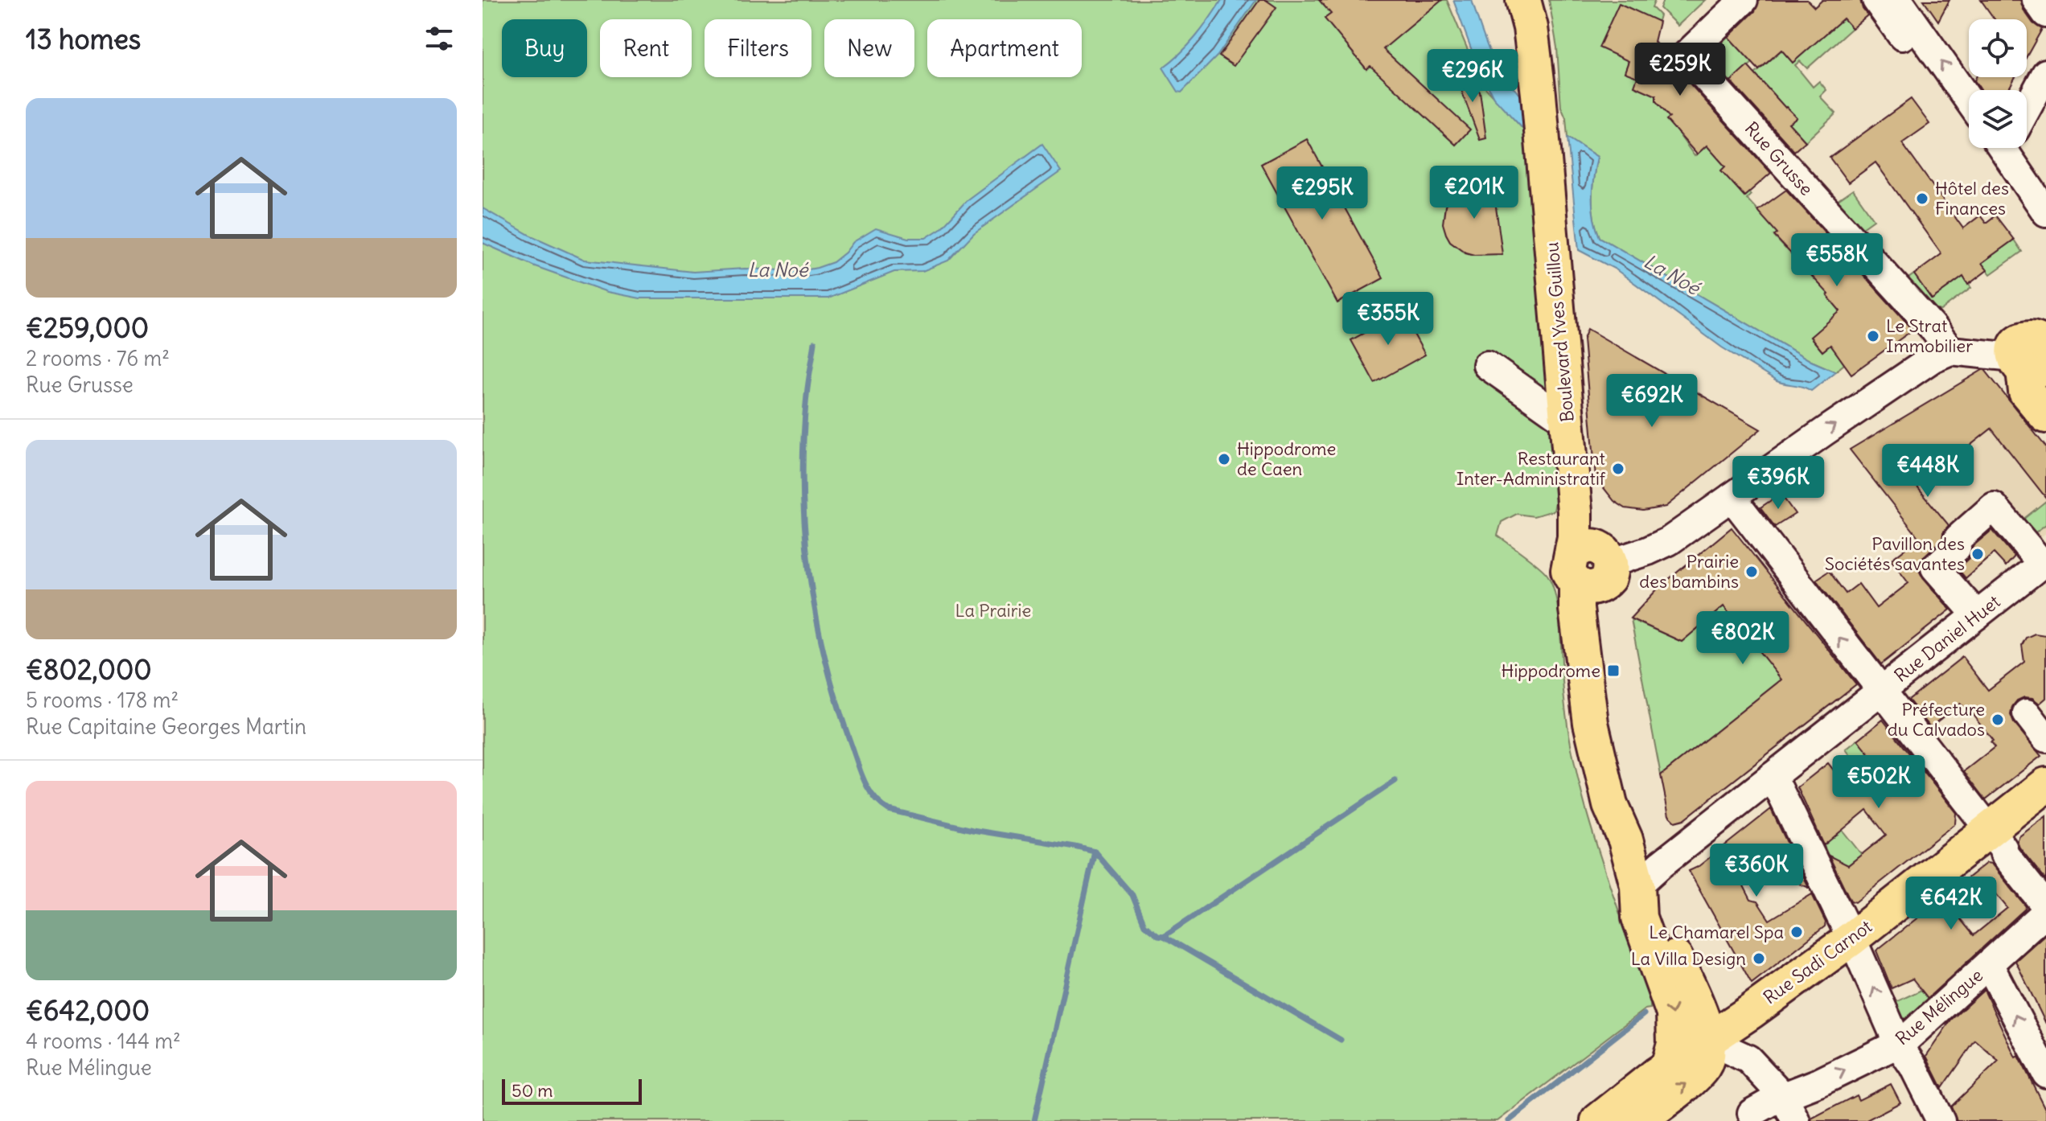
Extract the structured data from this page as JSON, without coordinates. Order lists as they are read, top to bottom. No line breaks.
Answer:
{"streets":{"main road":["Boulevard Yves Guillou","Rue Sadi Carnot"],"street":["Rue Grusse","Rue Daniel Huet","Rue Mélingue"]},"one_way":["Rue Mélingue"],"water":["La Noé"],"parks":["La Prairie"],"places":{"other":["Hôtel des Finances","Le Strat Immobilier","Hippodrome de Caen","Restaurant Inter-Administratif","Pavillon des Sociétés savantes","Prairie des bambins","Préfecture du Calvados","Le Chamarel Spa","La Villa Design"],"transit":["Hippodrome"]},"scale_bar":"50 m","page":{"heading":"13 homes","chip":["Buy","Rent","Filters","New","Apartment"],"price":["€259K","€296K","€201K","€295K","€558K","€355K","€692K","€448K","€396K","€802K","€502K","€360K","€642K"],"list":[{"name":"€259,000","note":"2 rooms · 76 m² · Rue Grusse"},{"name":"€802,000","note":"5 rooms · 178 m² · Rue Capitaine Georges Martin"},{"name":"€642,000","note":"4 rooms · 144 m² · Rue Mélingue"}],"scale":"50 m"}}
